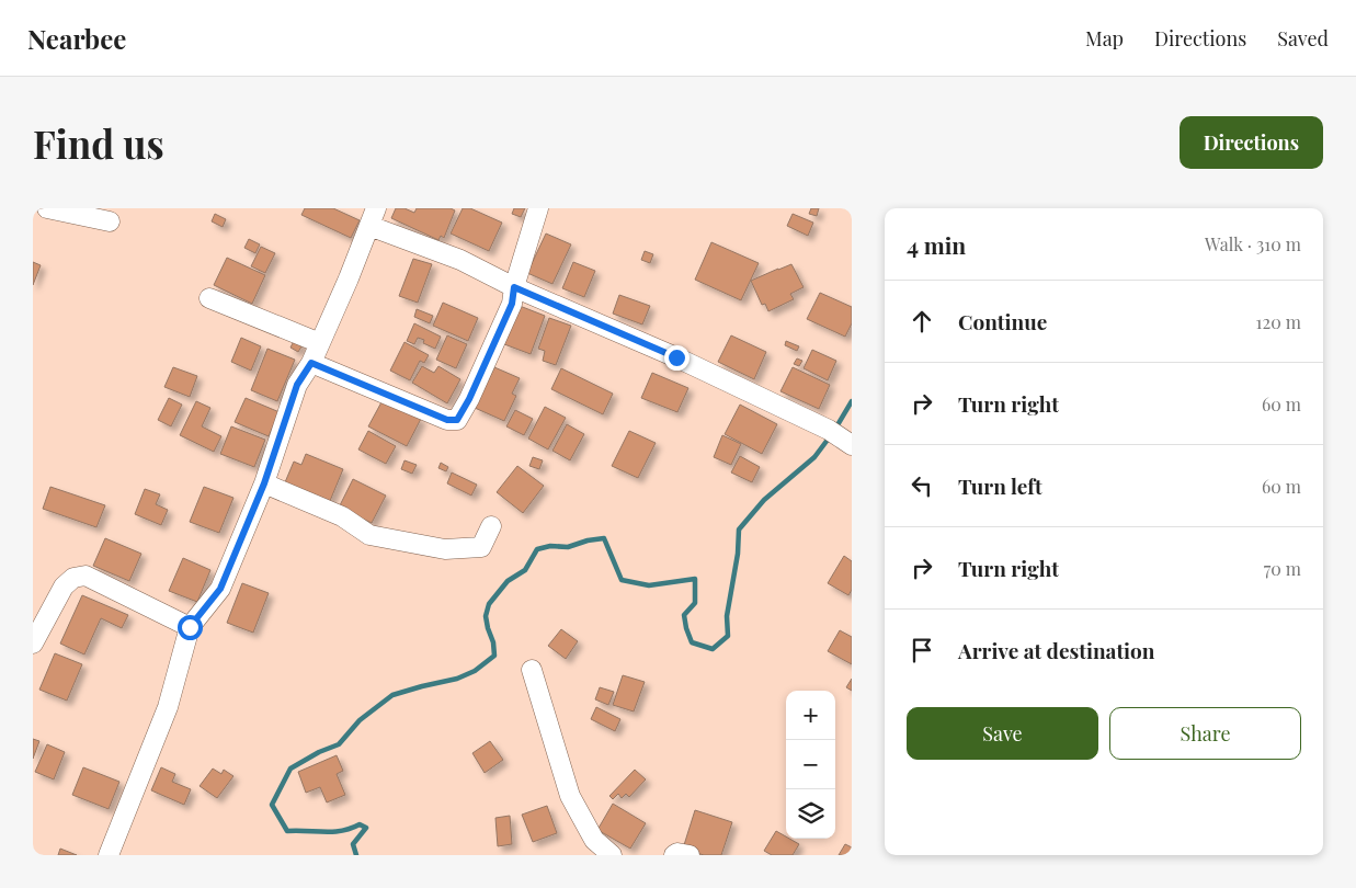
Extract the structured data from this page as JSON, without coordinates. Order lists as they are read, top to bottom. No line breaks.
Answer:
{"page":{"header":"Nearbee","nav":["Map","Directions","Saved"],"buttons":["Directions",["Save","Share"]],"title":"Find us","heading":["4 min","Walk · 310 m"],"list":[["Continue","120 m"],["Turn right","60 m"],["Turn left","60 m"],["Turn right","70 m"],"Arrive at destination"],"map_buttons":["+","−"]}}
